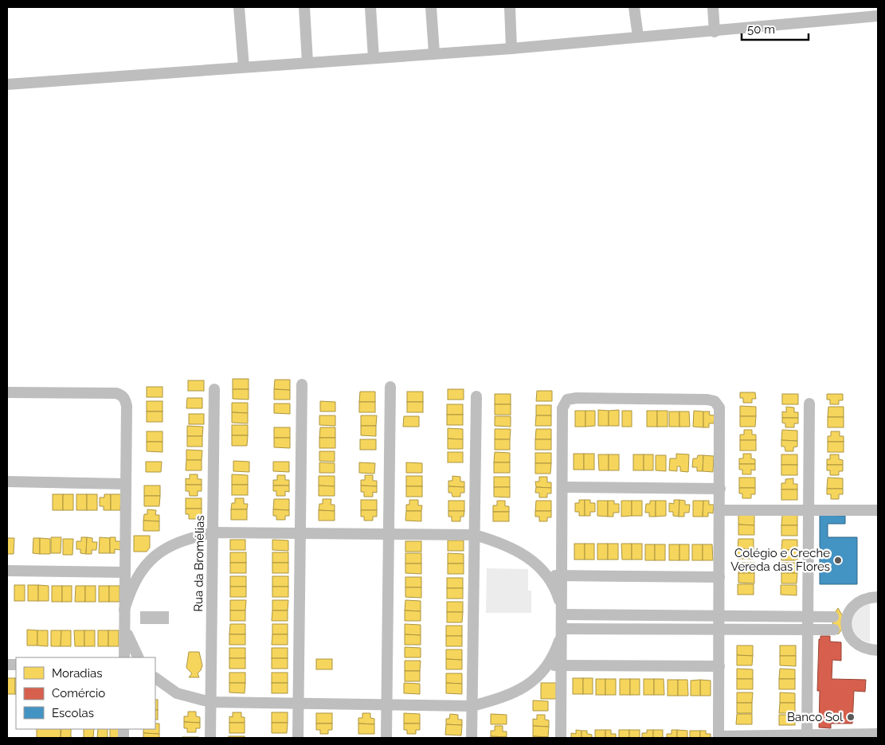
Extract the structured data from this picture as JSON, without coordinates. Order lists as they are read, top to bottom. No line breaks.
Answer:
{"streets":{"street":["Rua da Bromélias"]},"places":["Colégio e Creche Vereda das Flores","Banco Sol"],"legend":["Moradias","Comércio","Escolas"],"scale_bar":"50 m"}
